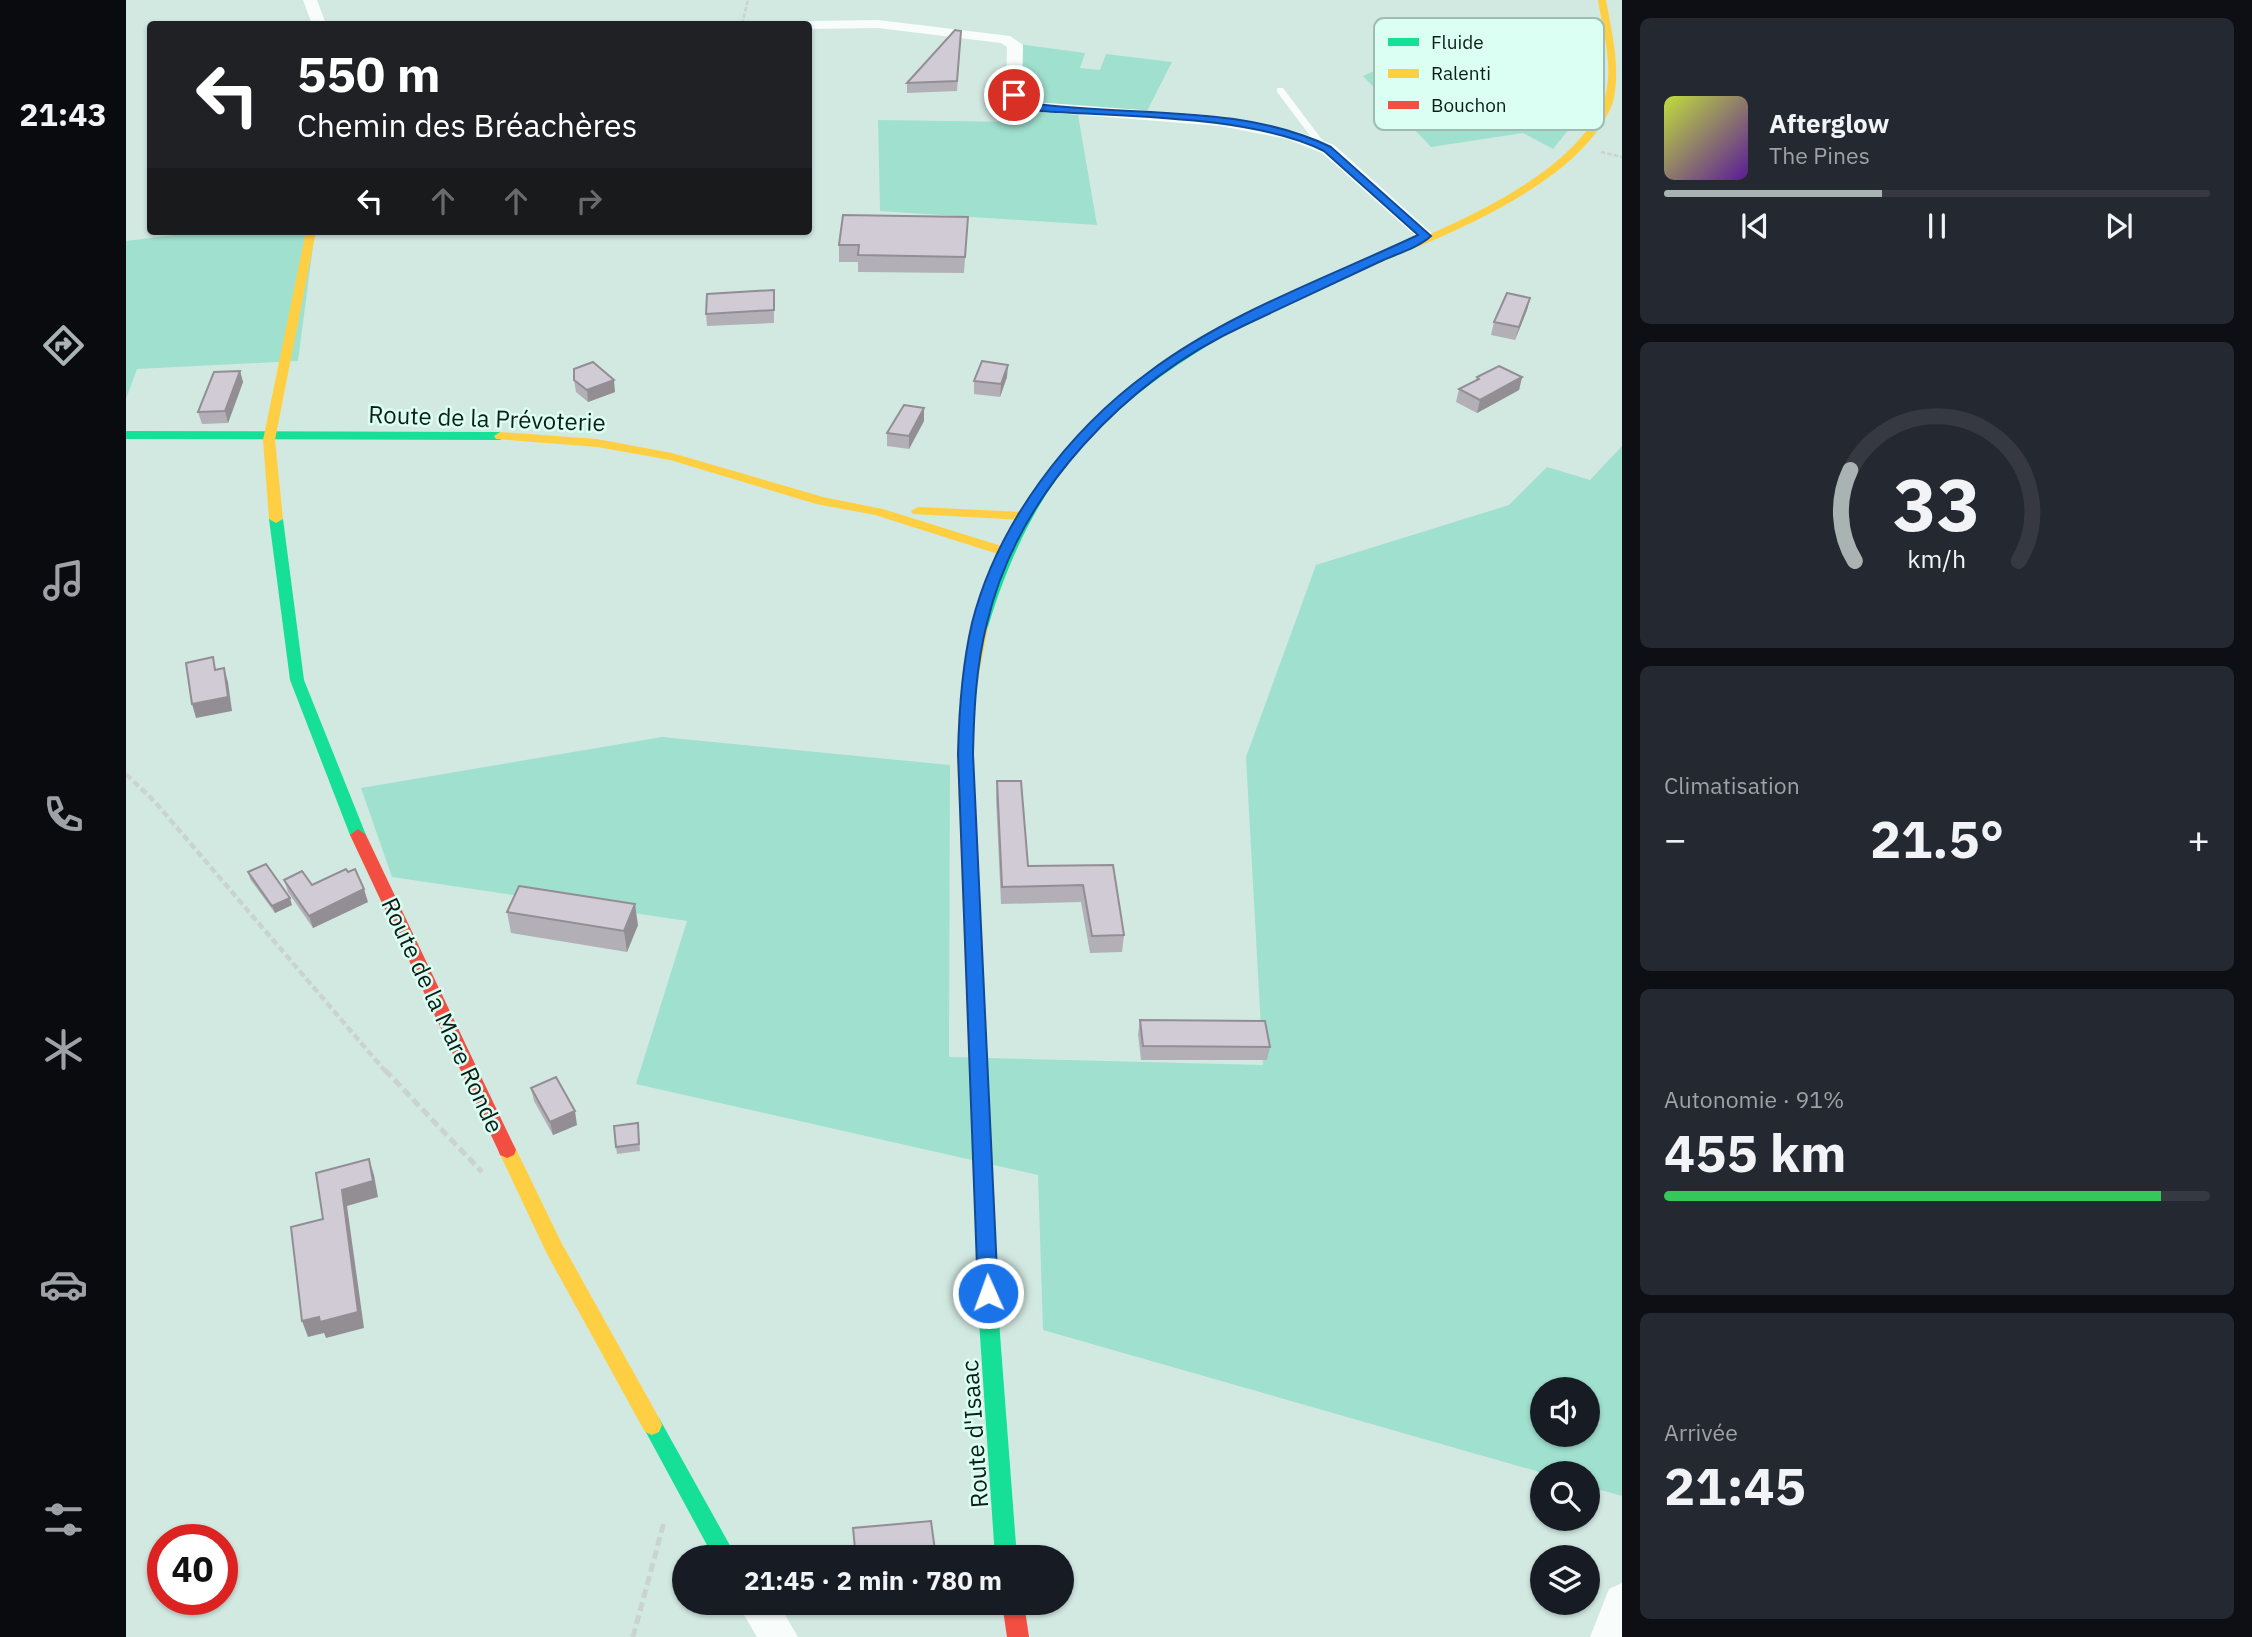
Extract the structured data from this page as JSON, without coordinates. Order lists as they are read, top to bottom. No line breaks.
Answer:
{"streets":{"street":["Route de la Prévoterie","Route de la Mare Ronde","Route d'Isaac"]},"crossings":[["Route de la Prévoterie","Route de la Mare Ronde"],["Route de la Prévoterie","Route d'Isaac"]],"legend":["Fluide","Ralenti","Bouchon"],"page":{"tabs":"21:43","turn":["550 m","Chemin des Bréachères"],"song":["Afterglow","The Pines"],"tile":["Climatisation",["Autonomie · 91%","455 km"],["Arrivée","21:45"]],"heat":["−","21.5°","+"],"limit":"40","trip":"21:45 · 2 min · 780 m","gauge":["33","km/h"]}}
